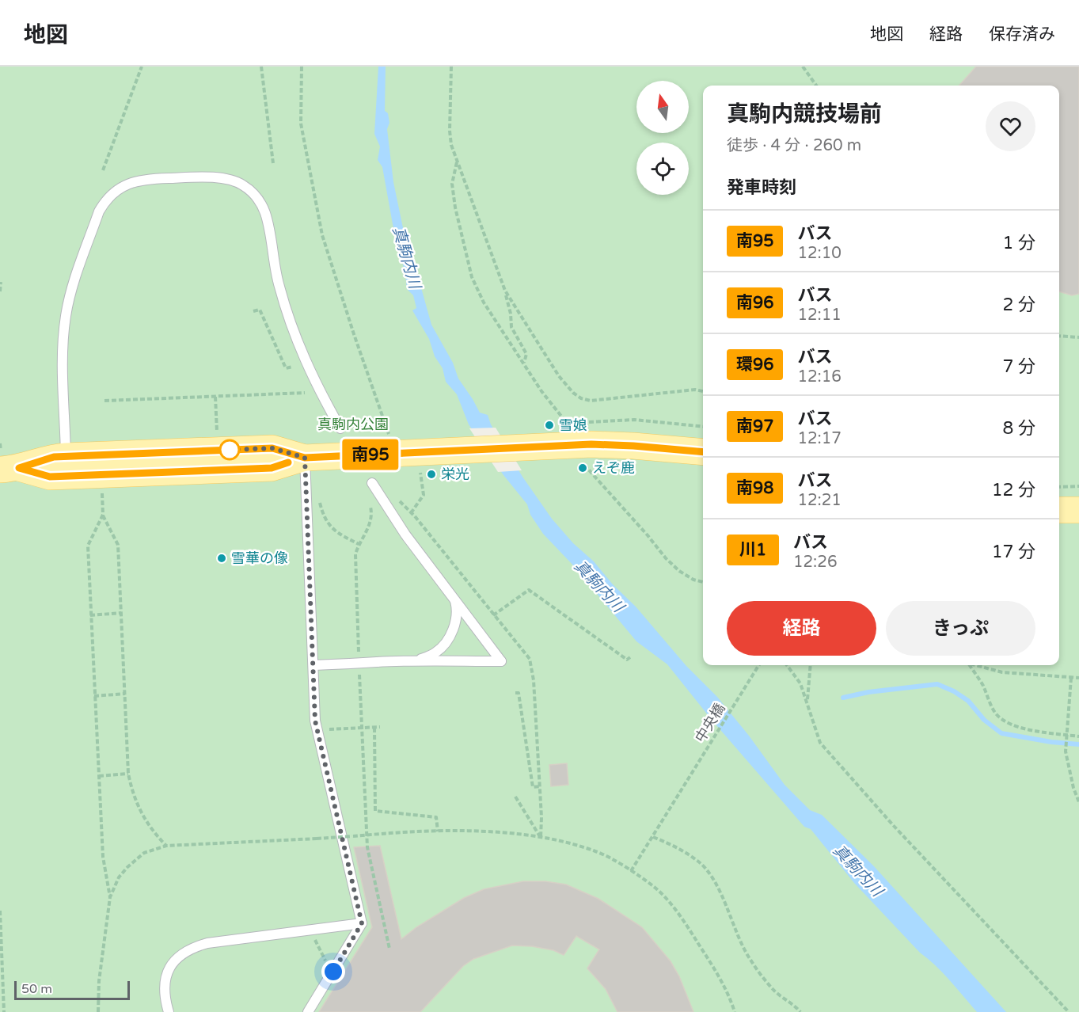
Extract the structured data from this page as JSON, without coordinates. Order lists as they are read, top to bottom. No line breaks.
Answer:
{"streets":{"path":["中央橋"]},"water":["真駒内川"],"parks":["真駒内公園"],"places":["雪娘","えぞ鹿","栄光","雪華の像"],"lines":["bus line 南95"],"scale_bar":"50 m","north":"top","page":{"header":"地図","nav":["地図","経路","保存済み"],"on_map":"南95","heading":[["真駒内競技場前","徒歩 · 4 分 · 260 m"],"発車時刻"],"list":[{"mark":"南95","name":"バス","note":"12:10","value":"1 分"},{"mark":"南96","name":"バス","note":"12:11","value":"2 分"},{"mark":"環96","name":"バス","note":"12:16","value":"7 分"},{"mark":"南97","name":"バス","note":"12:17","value":"8 分"},{"mark":"南98","name":"バス","note":"12:21","value":"12 分"},{"mark":"川1","name":"バス","note":"12:26","value":"17 分"}],"buttons":["経路","きっぷ"],"scale":"50 m"}}
